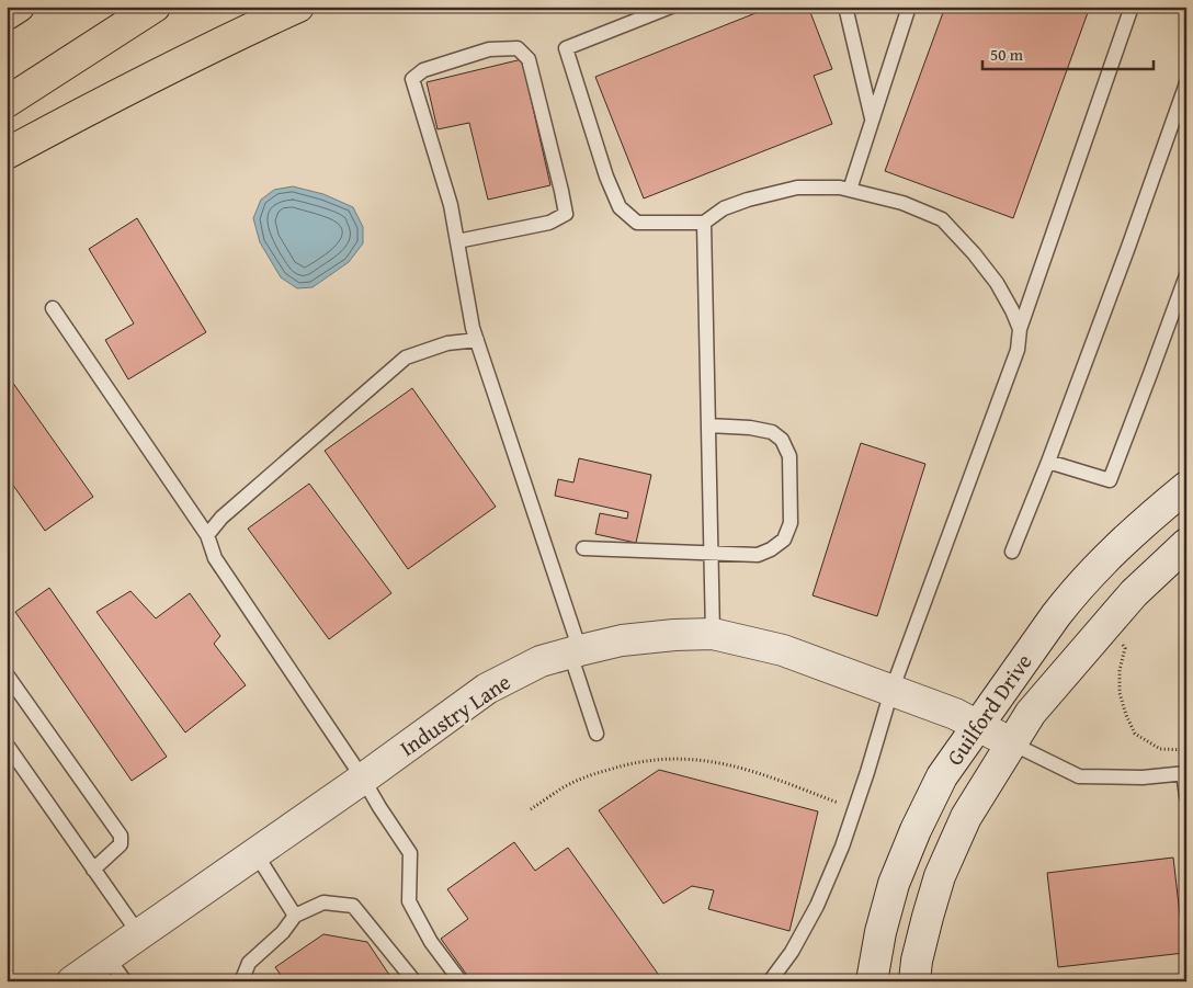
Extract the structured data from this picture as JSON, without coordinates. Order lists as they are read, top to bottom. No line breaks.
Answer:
{"streets":{"main road":["Guilford Drive","Industry Lane"]},"crossings":[["Guilford Drive","Industry Lane"]],"scale_bar":"50 m"}
